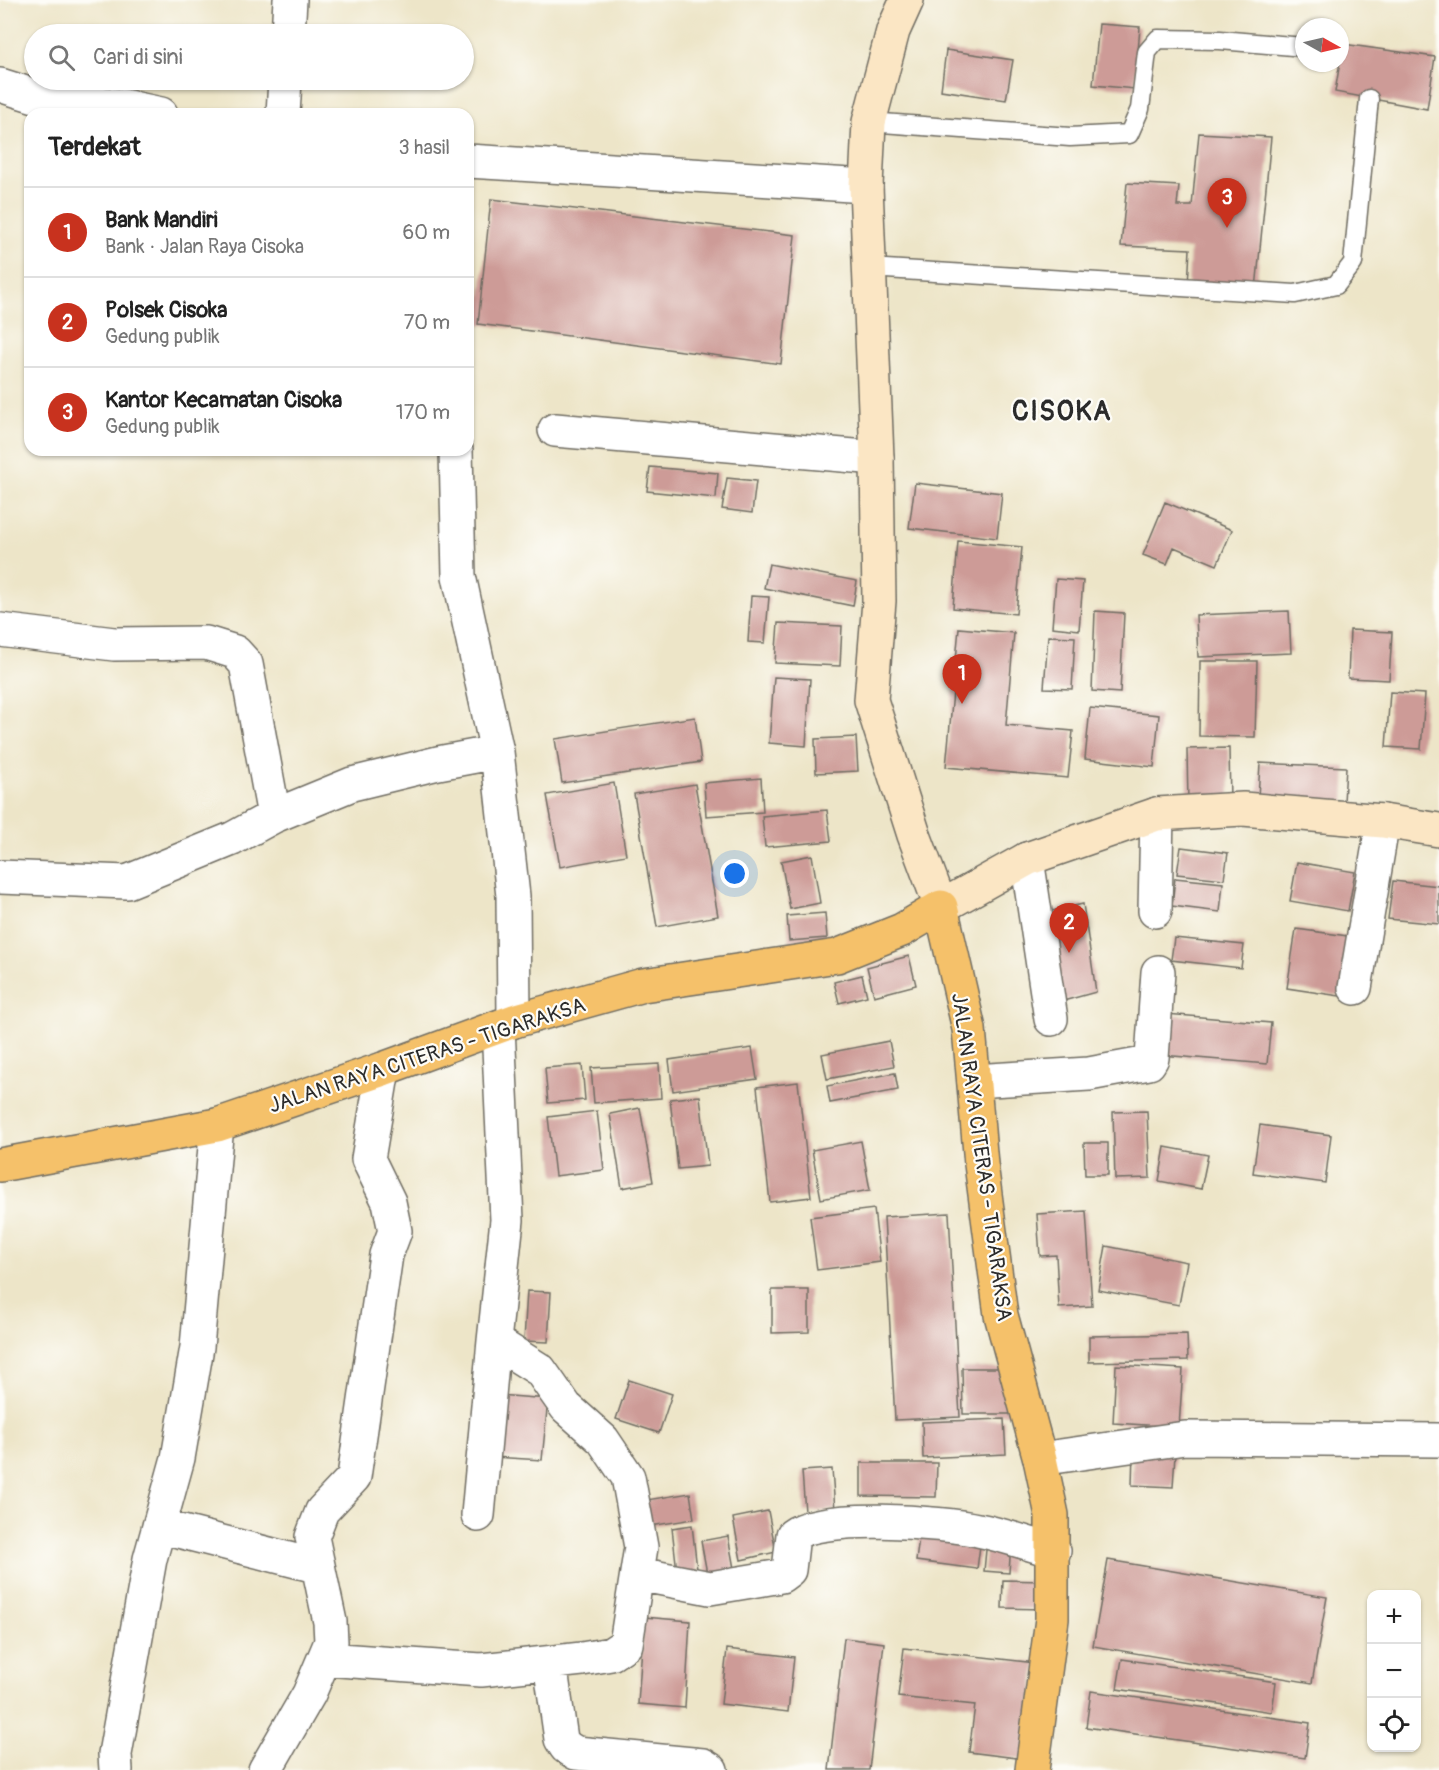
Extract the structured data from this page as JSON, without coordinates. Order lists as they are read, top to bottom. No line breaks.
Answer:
{"streets":{"main road":["JALAN RAYA CITERAS - TIGARAKSA"]},"districts":["CISOKA"],"north":"right","page":{"search":"Cari di sini","heading":["Terdekat","3 hasil"],"pins":["3","1","2"],"list":[{"mark":"1","name":"Bank Mandiri","note":"Bank · Jalan Raya Cisoka","value":"60 m"},{"mark":"2","name":"Polsek Cisoka","note":"Gedung publik","value":"70 m"},{"mark":"3","name":"Kantor Kecamatan Cisoka","note":"Gedung publik","value":"170 m"}],"map_buttons":["+","−"]}}
